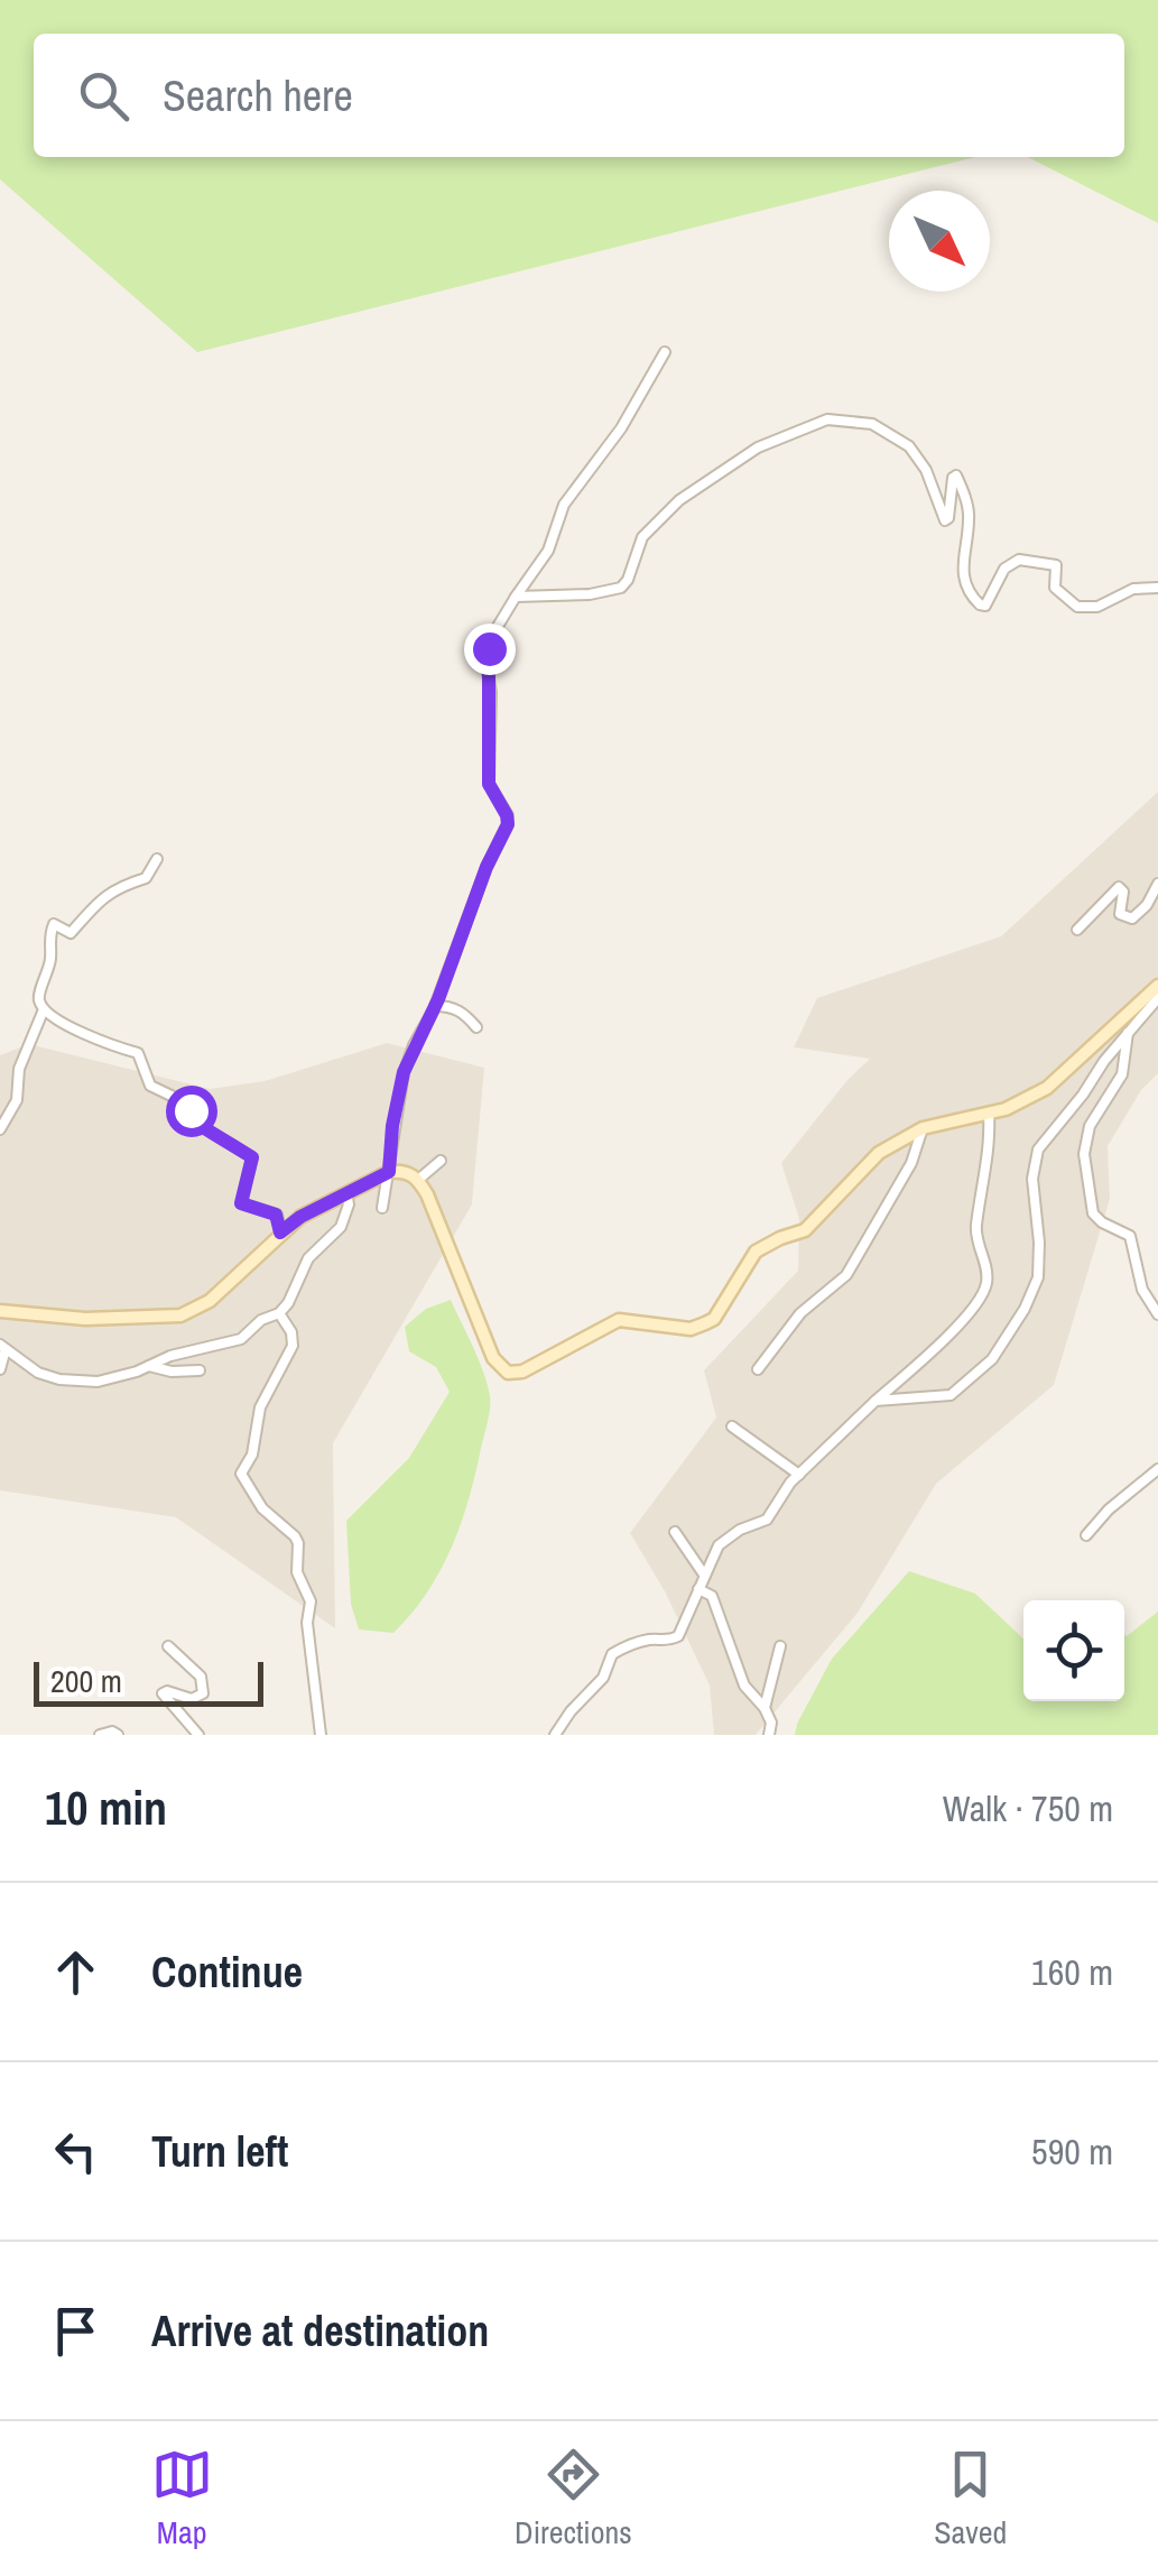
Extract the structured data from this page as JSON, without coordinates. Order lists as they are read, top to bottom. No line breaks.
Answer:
{"scale_bar":"200 m","north":"bottom right","page":{"search":"Search here","scale":"200 m","heading":["10 min","Walk · 750 m"],"list":[["Continue","160 m"],["Turn left","590 m"],"Arrive at destination"],"nav":["Map","Directions","Saved"]}}
